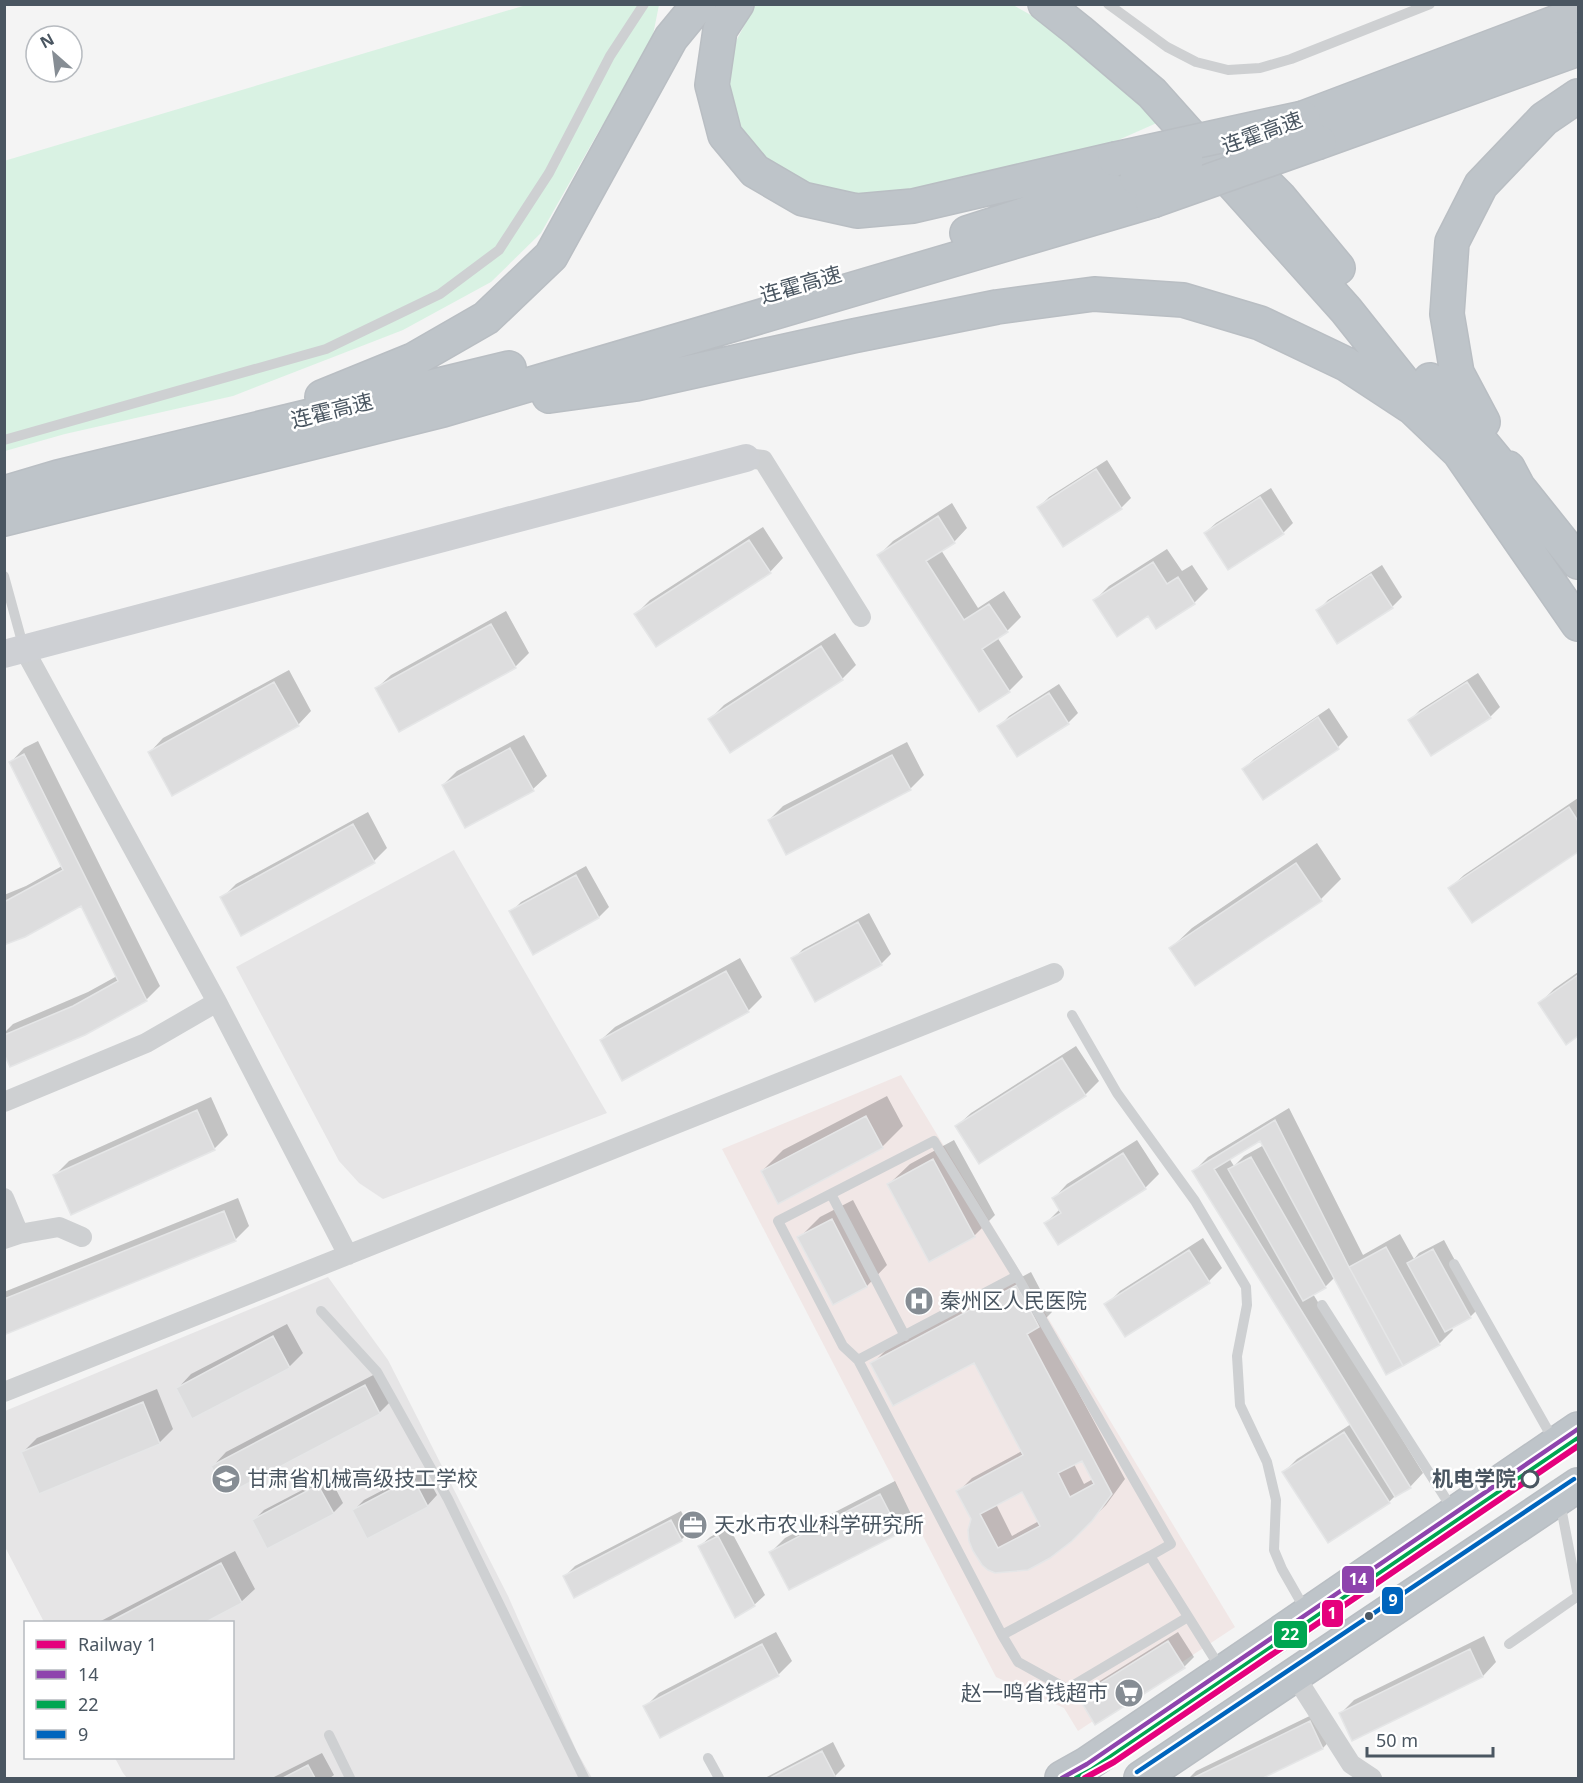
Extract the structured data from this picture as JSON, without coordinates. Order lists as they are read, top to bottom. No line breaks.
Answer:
{"streets":{"highway":["连霍高速"]},"places":{"hospital":["秦州区人民医院"],"school or university":["甘肃省机械高级技工学校"],"other":["机电学院"],"office":["天水市农业科学研究所"],"supermarket":["赵一鸣省钱超市"]},"lines":["transit line 14","transit line 22","rail line 1","transit line 9"],"legend":["Railway 1","14","22","9"],"scale_bar":"50 m","north":"top left"}
